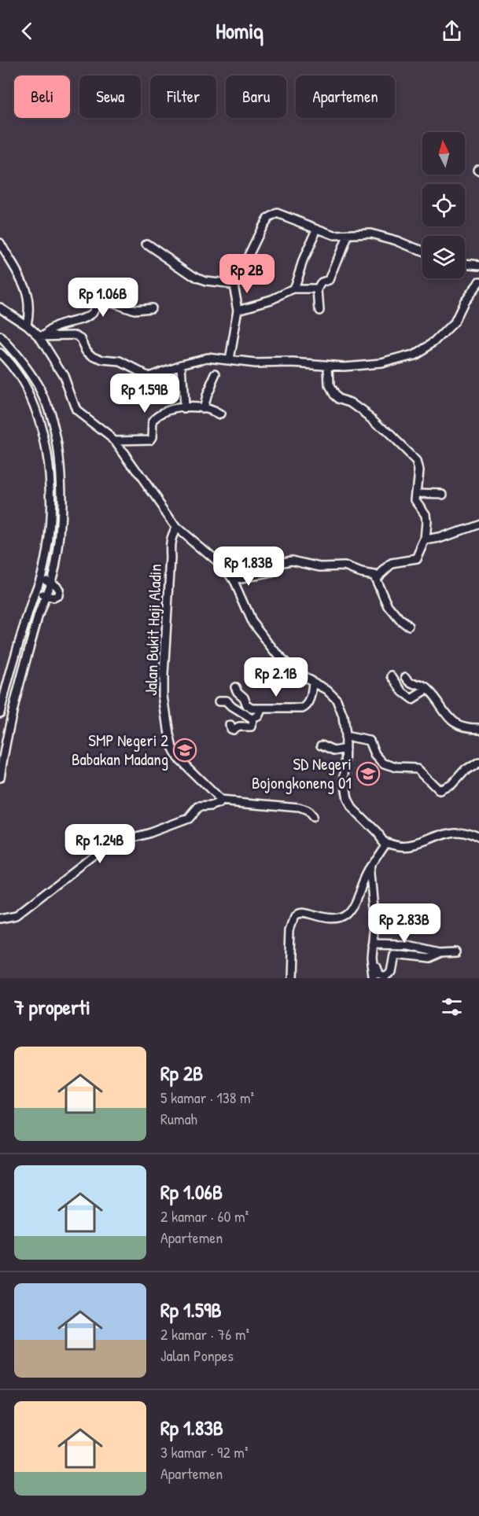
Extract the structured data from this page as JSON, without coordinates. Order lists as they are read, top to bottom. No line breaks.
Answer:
{"streets":{"street":["Jalan Bukit Haji Aladin"]},"places":{"school or university":["SMP Negeri 2 Babakan Madang","SD Negeri Bojongkoneng 01"]},"north":"top","page":{"header":"Homiq","chip":["Beli","Sewa","Filter","Baru","Apartemen"],"price":["Rp 2B","Rp 1.06B","Rp 1.59B","Rp 1.83B","Rp 2.1B","Rp 1.24B","Rp 2.83B"],"heading":"7 properti","list":[{"name":"Rp 2B","note":"5 kamar · 138 m² · Rumah"},{"name":"Rp 1.06B","note":"2 kamar · 60 m² · Apartemen"},{"name":"Rp 1.59B","note":"2 kamar · 76 m² · Jalan Ponpes"},{"name":"Rp 1.83B","note":"3 kamar · 92 m² · Apartemen"}]}}
